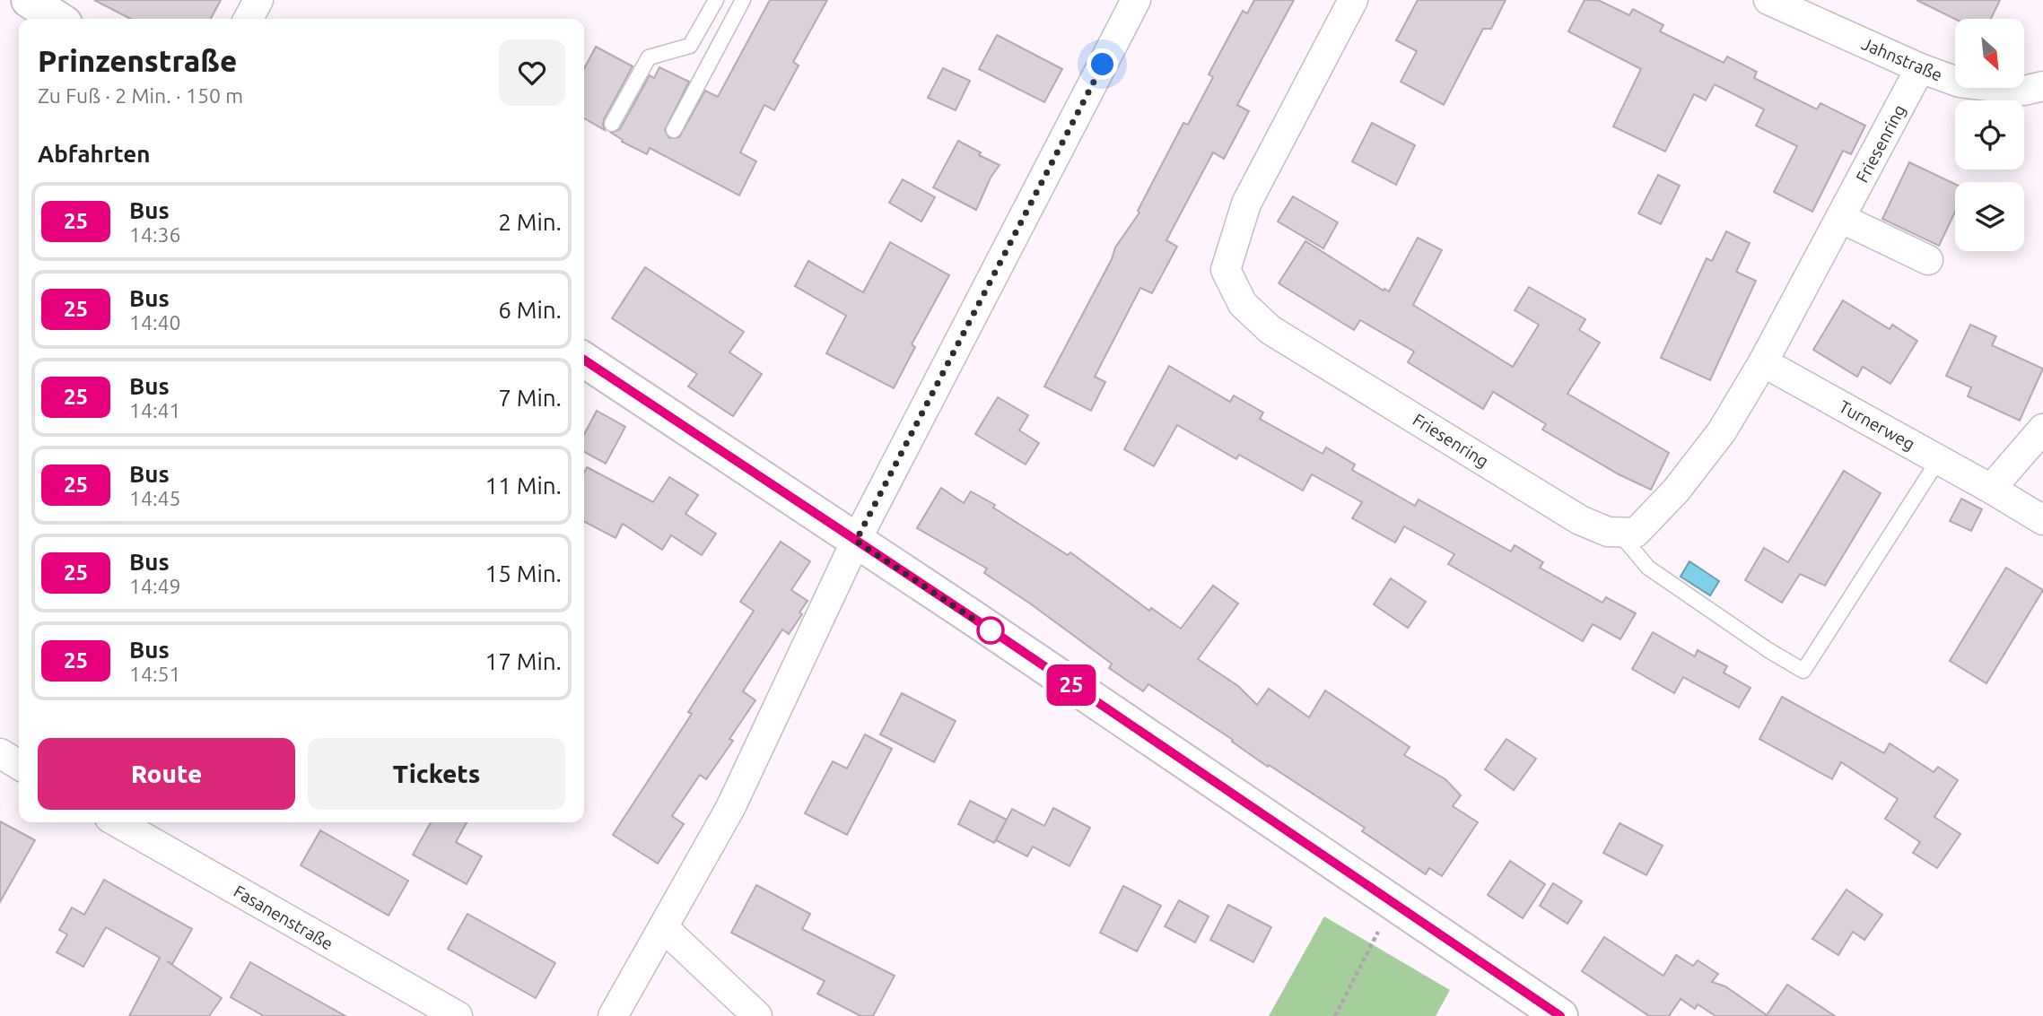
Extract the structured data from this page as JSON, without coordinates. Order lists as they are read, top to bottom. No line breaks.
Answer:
{"streets":{"street":["Jahnstraße","Friesenring","Turnerweg","Fasanenstraße"]},"crossings":[["Jahnstraße","Friesenring"],["Friesenring","Turnerweg"]],"lines":["bus line 25"],"north":"bottom right","page":{"on_map":"25","heading":[["Prinzenstraße","Zu Fuß · 2 Min. · 150 m"],"Abfahrten"],"list":[{"mark":"25","name":"Bus","note":"14:36","value":"2 Min."},{"mark":"25","name":"Bus","note":"14:40","value":"6 Min."},{"mark":"25","name":"Bus","note":"14:41","value":"7 Min."},{"mark":"25","name":"Bus","note":"14:45","value":"11 Min."},{"mark":"25","name":"Bus","note":"14:49","value":"15 Min."},{"mark":"25","name":"Bus","note":"14:51","value":"17 Min."}],"buttons":["Route","Tickets"]}}
